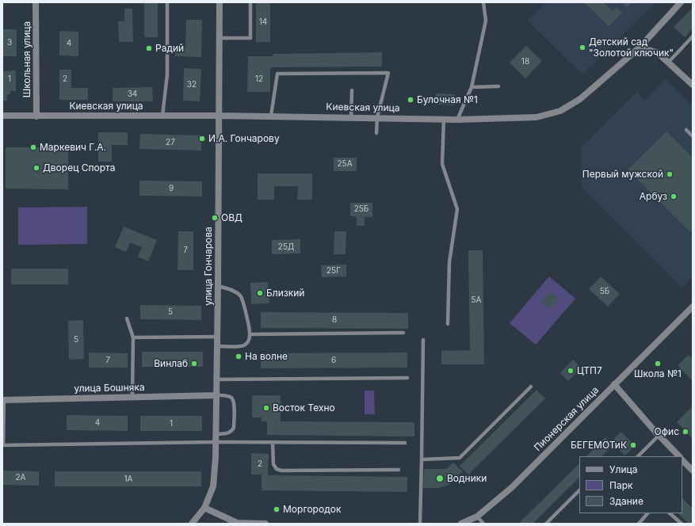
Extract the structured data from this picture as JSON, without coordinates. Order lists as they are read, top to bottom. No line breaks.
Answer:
{"streets":{"street":["Школьная улица","Киевская улица","улица Гончарова","улица Бошняка","Пионерская улица"]},"crossings":[["Школьная улица","Киевская улица"],["Киевская улица","улица Гончарова"],["улица Гончарова","улица Бошняка"]],"places":["Детский сад \"Золотой ключик\"","Радий","Булочная №1","И.А. Гончарову","Маркевич Г.А.","Дворец Спорта","Первый мужской","Арбуз","ОВД","Близкий","На волне","Винлаб","Школа №1","ЦТП7","Восток Техно","Офис","БЕГЕМОТиК","Водники","Моргородок"],"house_numbers":["14","3","4","18","1","2","12","32","34","27","25А","9","25Б","25Д","7","25Г","5Б","5А","5","8","5","7","6","4","1","2","2А","1А"],"legend":["Улица","Парк","Здание"]}
